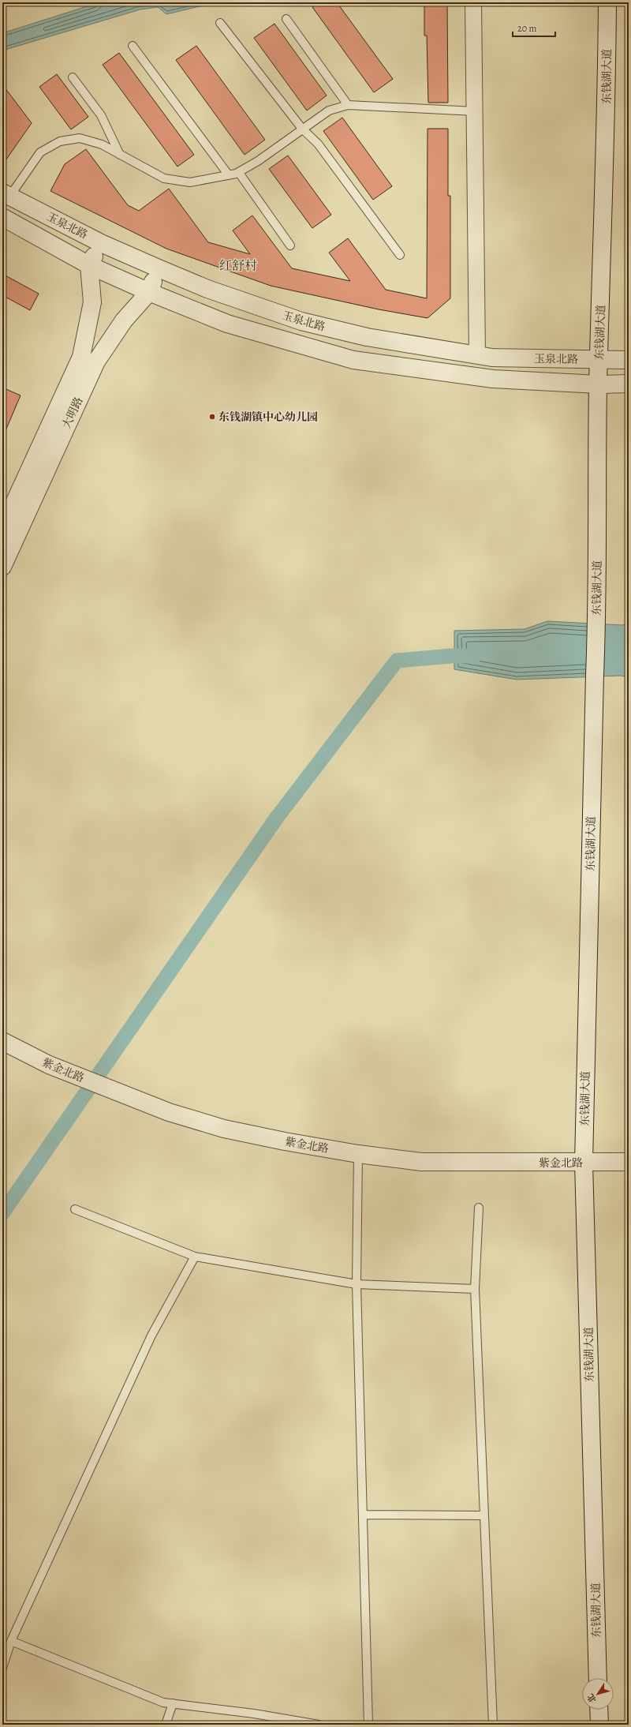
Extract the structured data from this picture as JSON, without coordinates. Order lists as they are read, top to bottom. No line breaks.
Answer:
{"streets":{"street":["东钱湖大道","玉泉北路","大明路","紫金北路"]},"crossings":[["东钱湖大道","玉泉北路"],["东钱湖大道","紫金北路"],["玉泉北路","大明路"]],"districts":["红舒村"],"places":["东钱湖镇中心幼儿园"],"scale_bar":"20 m","north":"bottom left"}
